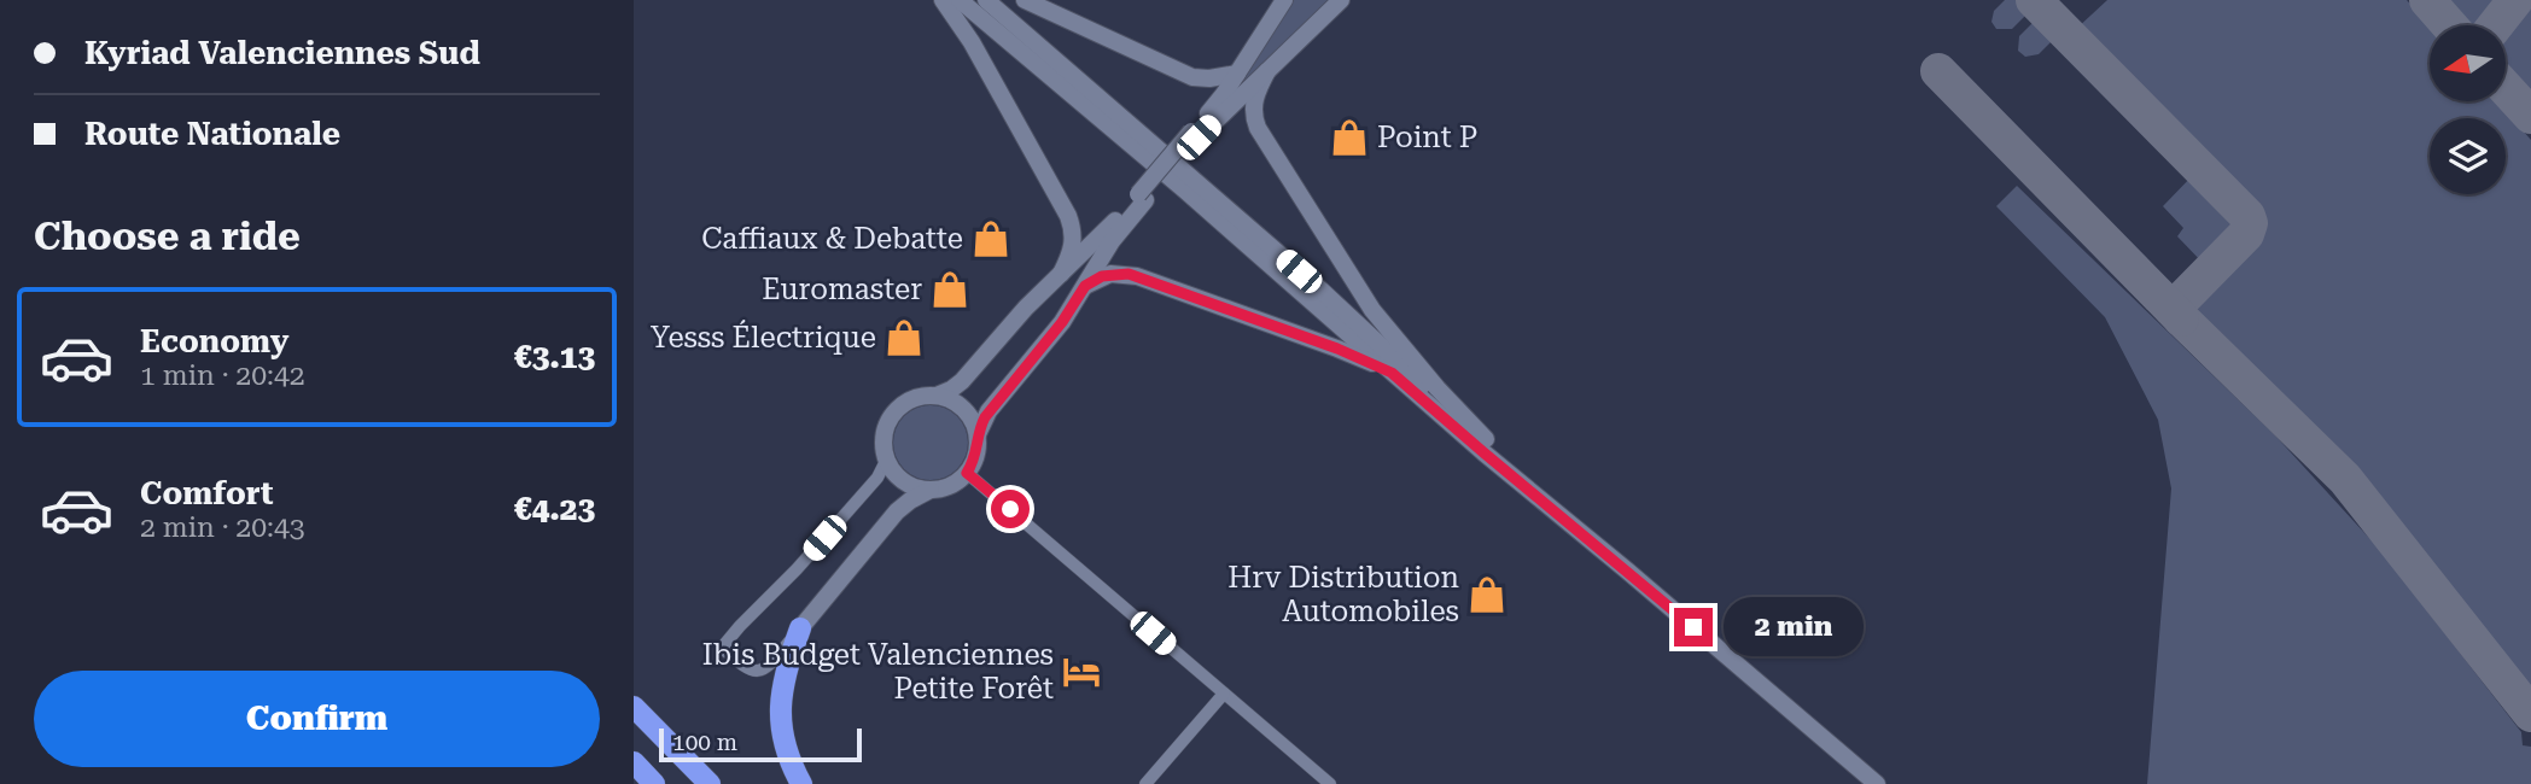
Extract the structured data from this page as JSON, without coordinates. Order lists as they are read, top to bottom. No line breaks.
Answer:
{"places":{"shop":["Point P","Caffiaux & Debatte","Euromaster","Yesss Électrique","Hrv Distribution Automobiles"],"hotel":["Ibis Budget Valenciennes Petite Forêt"]},"scale_bar":"100 m","north":"left","page":{"banner":["Kyriad Valenciennes Sud","Route Nationale"],"heading":"Choose a ride","list":[{"name":"Economy","note":"1 min · 20:42","value":"€3.13"},{"name":"Comfort","note":"2 min · 20:43","value":"€4.23"}],"bubble":"2 min","buttons":"Confirm","scale":"100 m"}}
